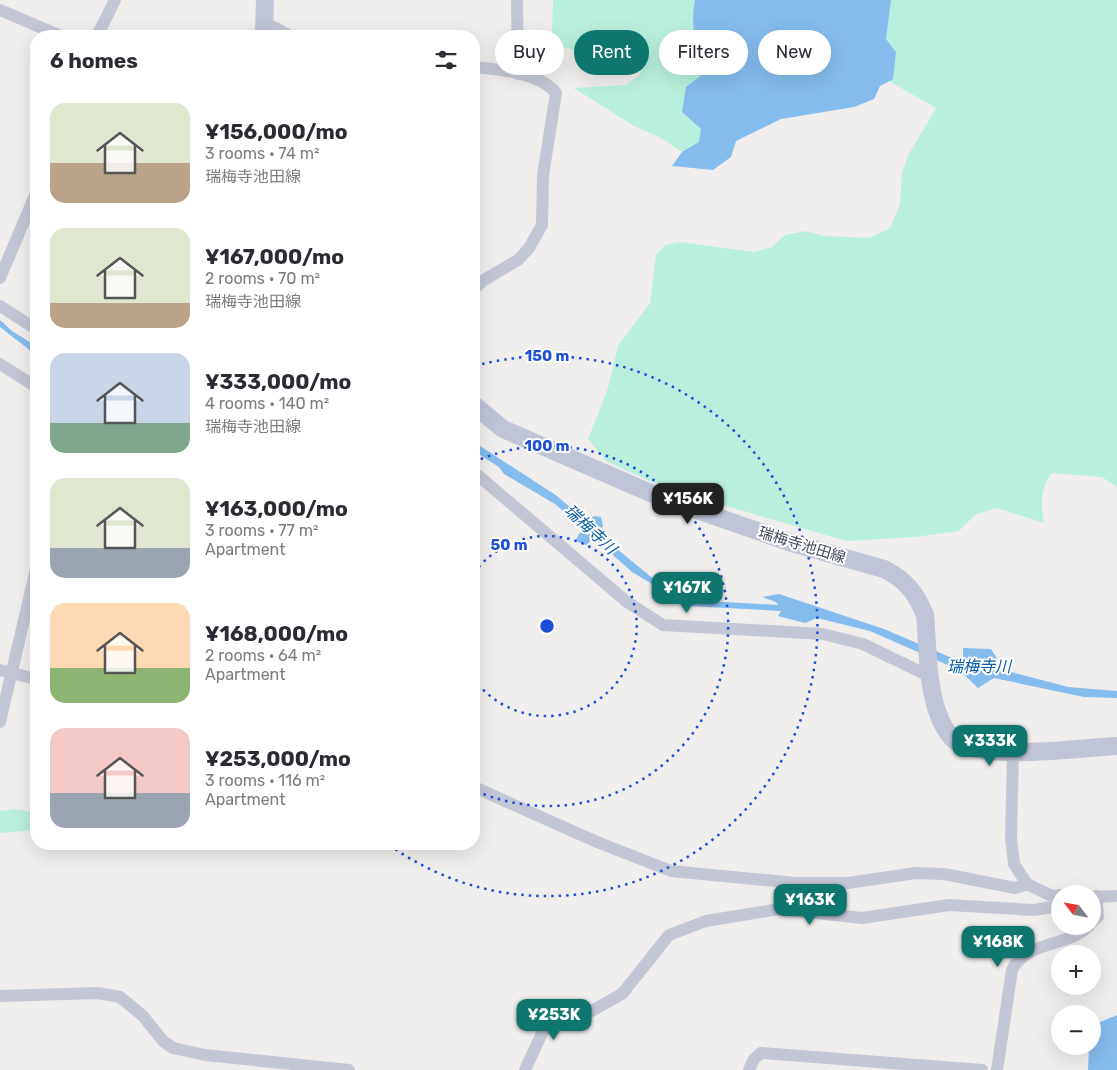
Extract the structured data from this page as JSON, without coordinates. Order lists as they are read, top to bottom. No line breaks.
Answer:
{"streets":{"main road":["瑞梅寺池田線"]},"water":["瑞梅寺川"],"north":"top left","page":{"chip":["Buy","Rent","Filters","New"],"heading":"6 homes","list":[{"name":"¥156,000/mo","note":"3 rooms · 74 m² · 瑞梅寺池田線"},{"name":"¥167,000/mo","note":"2 rooms · 70 m² · 瑞梅寺池田線"},{"name":"¥333,000/mo","note":"4 rooms · 140 m² · 瑞梅寺池田線"},{"name":"¥163,000/mo","note":"3 rooms · 77 m² · Apartment"},{"name":"¥168,000/mo","note":"2 rooms · 64 m² · Apartment"},{"name":"¥253,000/mo","note":"3 rooms · 116 m² · Apartment"}],"price":["¥156K","¥167K","¥333K","¥163K","¥168K","¥253K"],"map_buttons":["+","−"]},"rings":["150 m","100 m","50 m"]}
